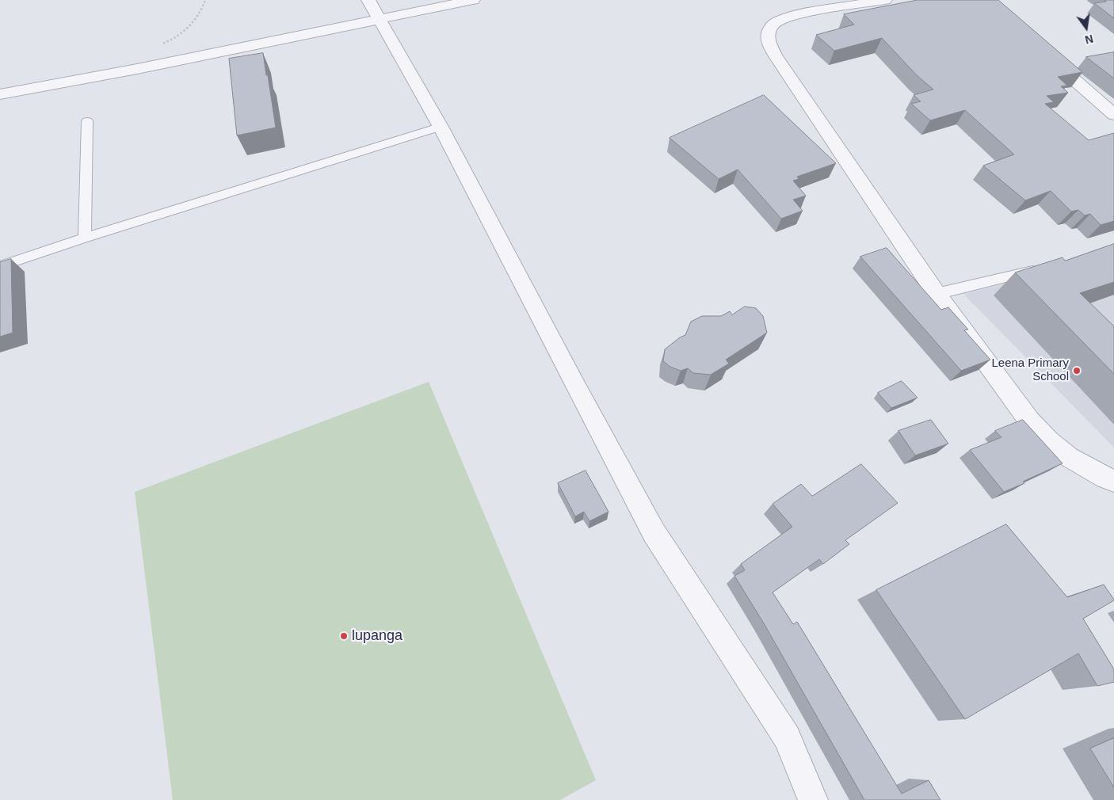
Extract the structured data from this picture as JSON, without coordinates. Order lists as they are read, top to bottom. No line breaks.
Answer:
{"places":["Leena Primary School","lupanga"],"north":"bottom"}
